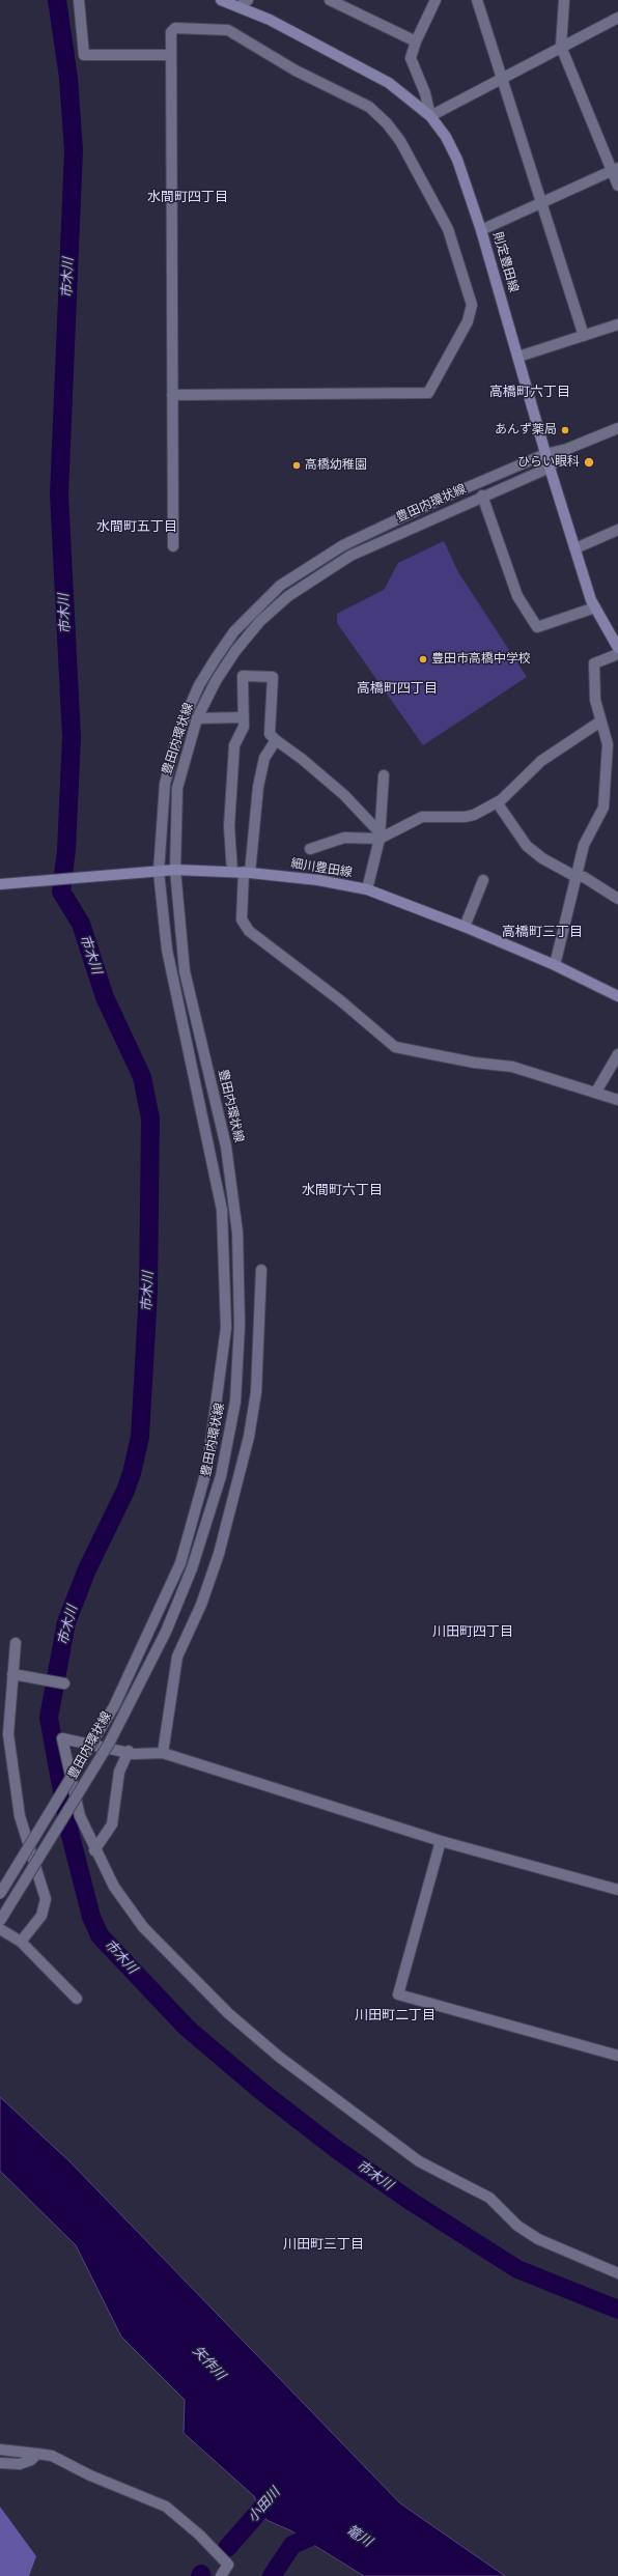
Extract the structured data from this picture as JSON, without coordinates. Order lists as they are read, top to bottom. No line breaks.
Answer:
{"streets":{"main road":["則定豊田線","細川豊田線"],"street":["豊田内環状線"]},"crossings":[["則定豊田線","豊田内環状線"],["豊田内環状線","細川豊田線"]],"districts":["水間町四丁目","高橋町六丁目","水間町五丁目","高橋町四丁目","高橋町三丁目","水間町六丁目","川田町四丁目","川田町二丁目","川田町三丁目"],"water":["市木川","矢作川","小田川","篭川"],"places":["あんず薬局","ひらい眼科","高橋幼稚園","豊田市高橋中学校"]}
